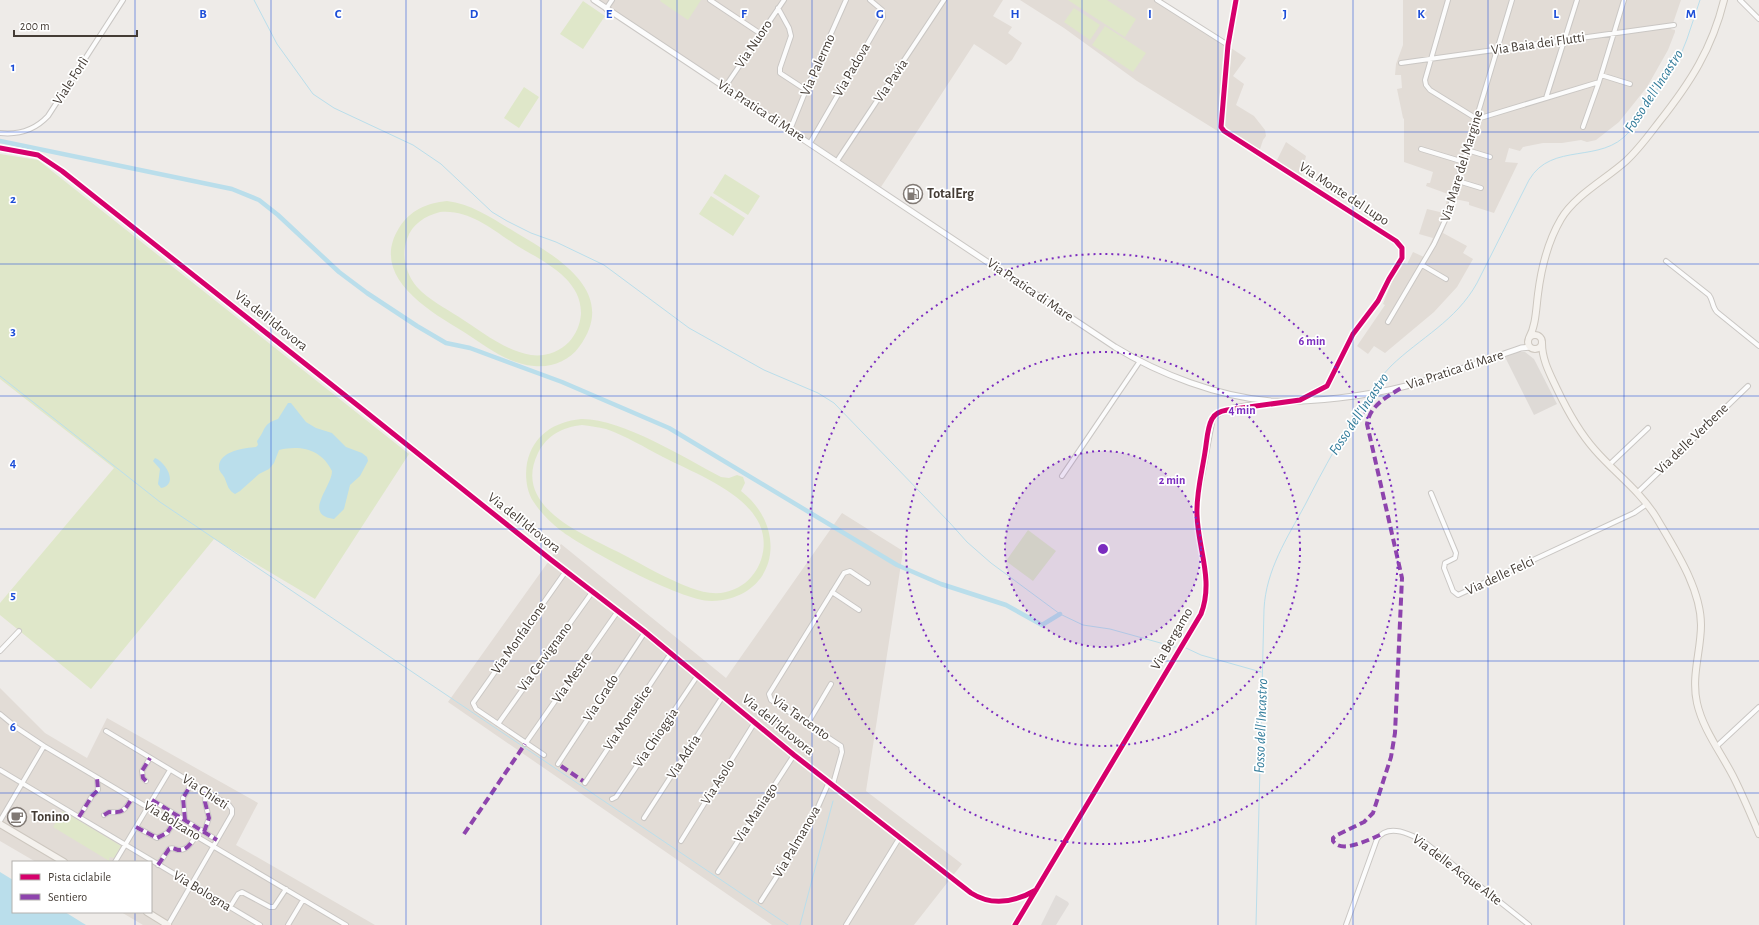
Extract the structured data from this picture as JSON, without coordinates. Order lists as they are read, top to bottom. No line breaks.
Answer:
{"streets":{"street":["Via Nuoro","Via Baia dei Flutti","Via Palermo","Via Padova","Viale Forlì","Via Pavia","Via Pratica di Mare","Via Mare del Margine","Via Monte del Lupo","Via dell'Idrovora","Via delle Verbene","Via delle Felci","Via Monfalcone","Via Bergamo","Via Cervignano","Via Mestre","Via Grado","Via Monselice","Via Tarcento","Via Chioggia","Via Adria","Via Asolo","Via Chieti","Via Maniago","Via Bolzano","Via Palmanova","Via delle Acque Alte","Via Bologna"]},"crossings":[["Via Nuoro","Via Pratica di Mare"],["Via Baia dei Flutti","Via Mare del Margine"],["Via Palermo","Via Pratica di Mare"],["Via Padova","Via Pratica di Mare"],["Via Pavia","Via Pratica di Mare"],["Via Pratica di Mare","Via Monte del Lupo"],["Via Pratica di Mare","Via Bergamo"],["Via Monte del Lupo","Via Bergamo"],["Via dell'Idrovora","Via Monfalcone"],["Via dell'Idrovora","Via Bergamo"],["Via dell'Idrovora","Via Cervignano"],["Via dell'Idrovora","Via Mestre"],["Via dell'Idrovora","Via Grado"],["Via dell'Idrovora","Via Monselice"],["Via dell'Idrovora","Via Tarcento"],["Via dell'Idrovora","Via Chioggia"],["Via dell'Idrovora","Via Adria"],["Via dell'Idrovora","Via Asolo"],["Via dell'Idrovora","Via Maniago"],["Via dell'Idrovora","Via Palmanova"],["Via Monfalcone","Via Cervignano"],["Via Tarcento","Via Palmanova"],["Via Chieti","Via Bolzano"],["Via Chieti","Via Bologna"]],"water":["Fosso dell'Incastro"],"places":{"fuel station":["TotalErg"],"cafe":["Tonino"]},"legend":["Pista ciclabile","Sentiero"],"scale_bar":"200 m","grid":{"columns":["B","C","D","E","F","G","H","I","J","K","L","M"],"rows":["1","2","3","4","5","6"]},"rings":["6 min","4 min","2 min"]}
